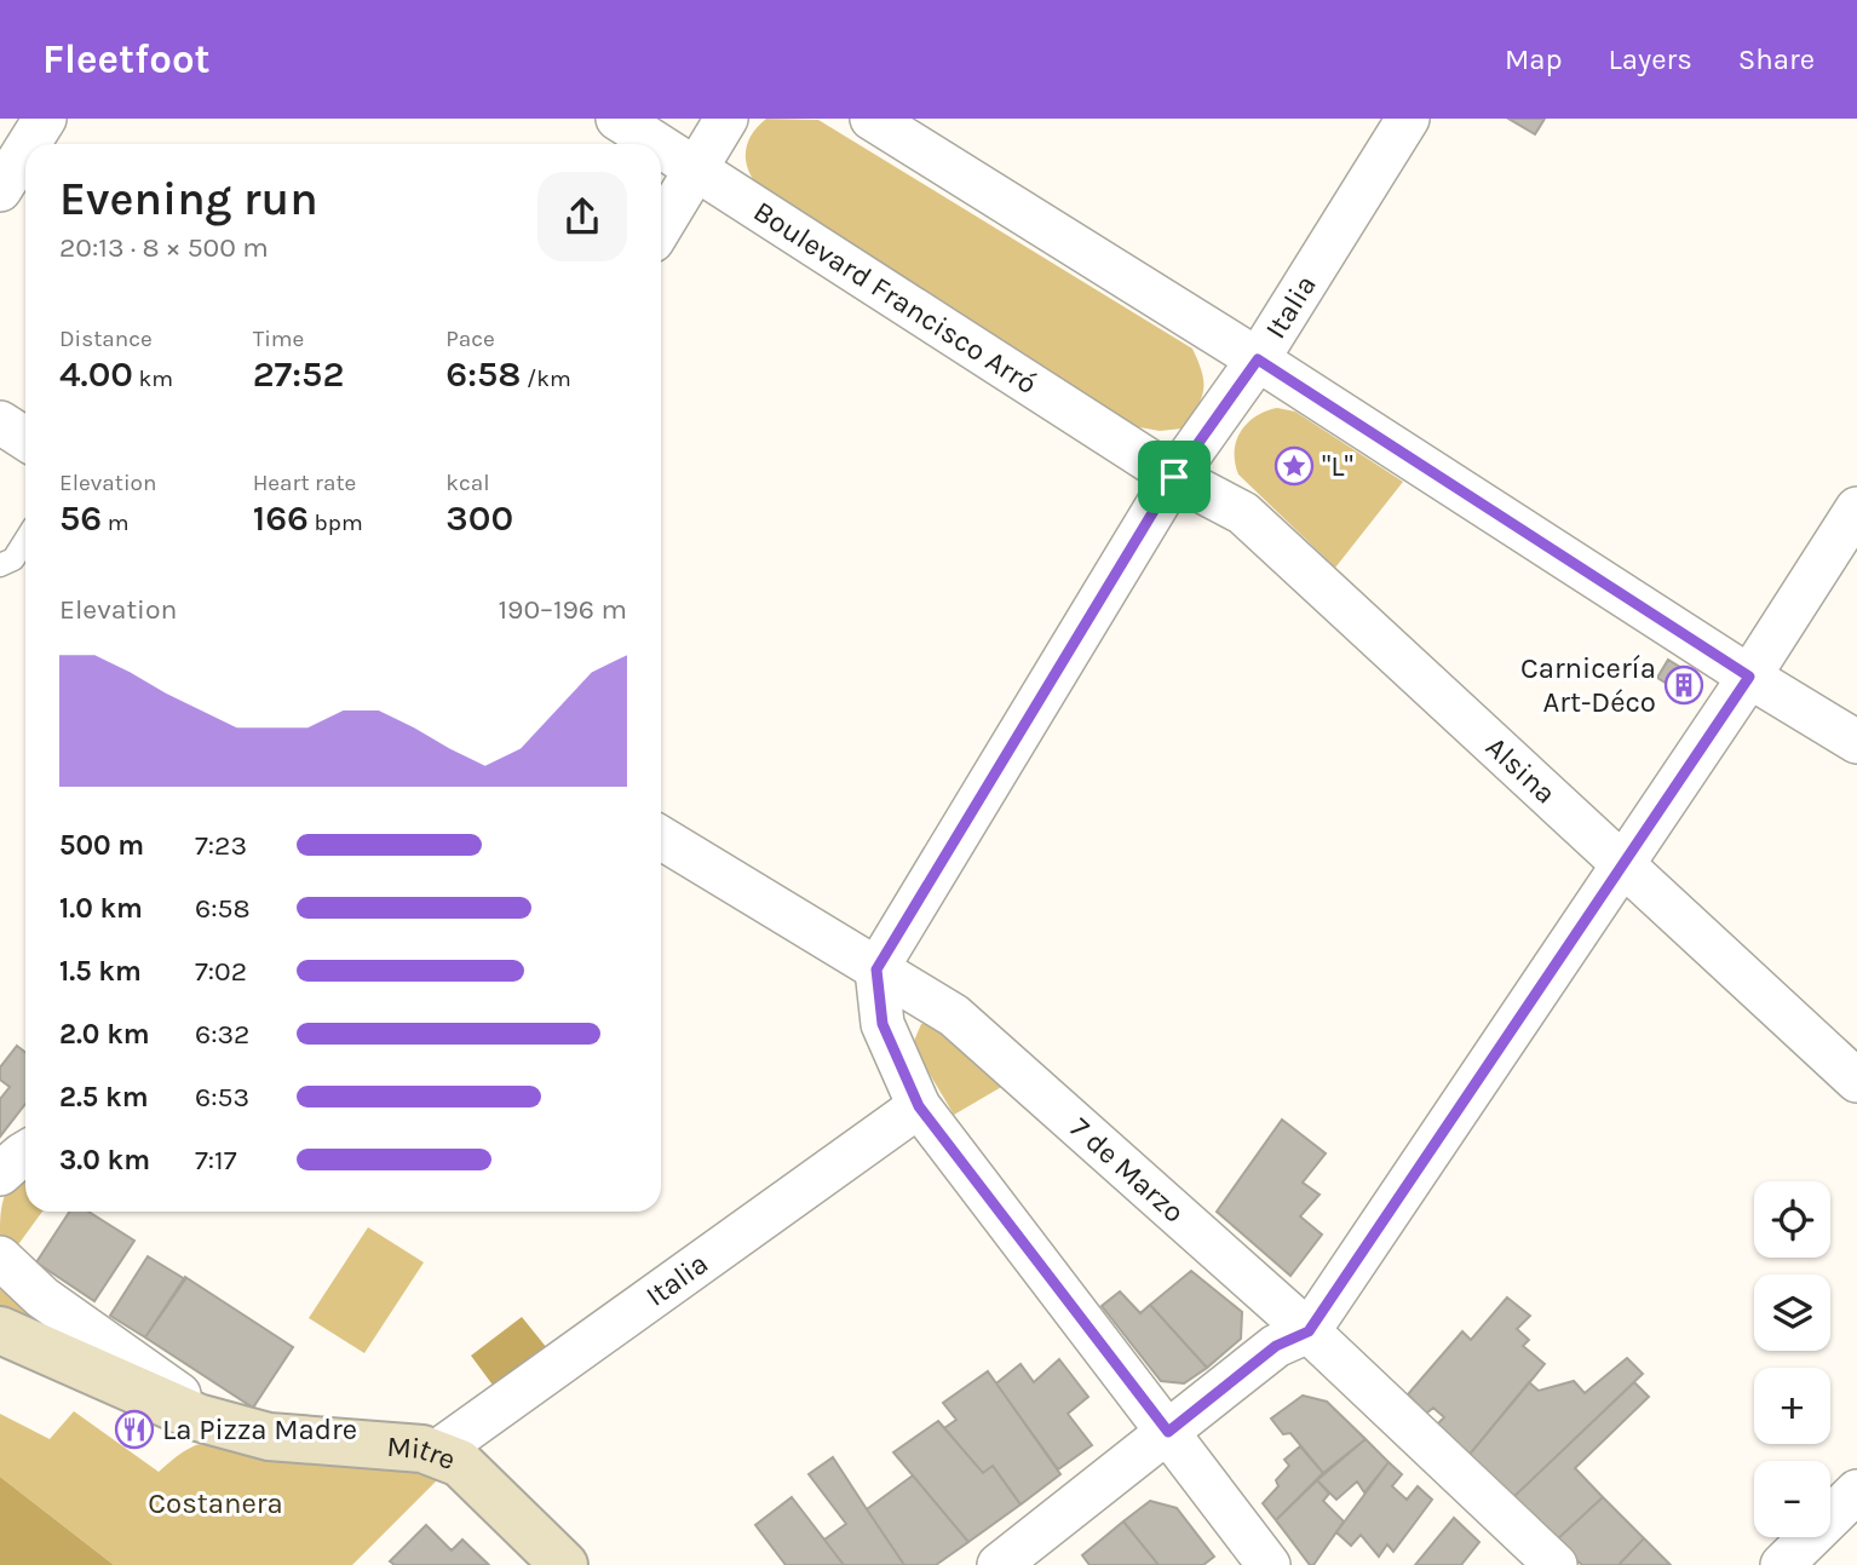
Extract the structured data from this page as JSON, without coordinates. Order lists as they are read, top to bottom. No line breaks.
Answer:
{"streets":{"street":["Boulevard Francisco Arró","Italia","Alsina","7 de Marzo","Mitre"]},"crossings":[["Boulevard Francisco Arró","Italia"],["Boulevard Francisco Arró","Alsina"],["Italia","Alsina"],["Italia","7 de Marzo"],["Italia","Mitre"]],"parks":["Costanera"],"places":{"place":["\"L\""],"building":["Carnicería Art-Déco"],"restaurant":["La Pizza Madre"]},"page":{"header":"Fleetfoot","nav":["Map","Layers","Share"],"heading":["Evening run","20:13 · 8 × 500 m"],"stats":[["Distance","4.00 km"],["Time","27:52"],["Pace","6:58 /km"],["Elevation","56 m"],["Heart rate","166 bpm"],["kcal","300"]],"chart":["Elevation","190–196 m"],"list":[{"name":"500 m","note":"7:23"},{"name":"1.0 km","note":"6:58"},{"name":"1.5 km","note":"7:02"},{"name":"2.0 km","note":"6:32"},{"name":"2.5 km","note":"6:53"},{"name":"3.0 km","note":"7:17"}],"map_buttons":["+","−"]}}
